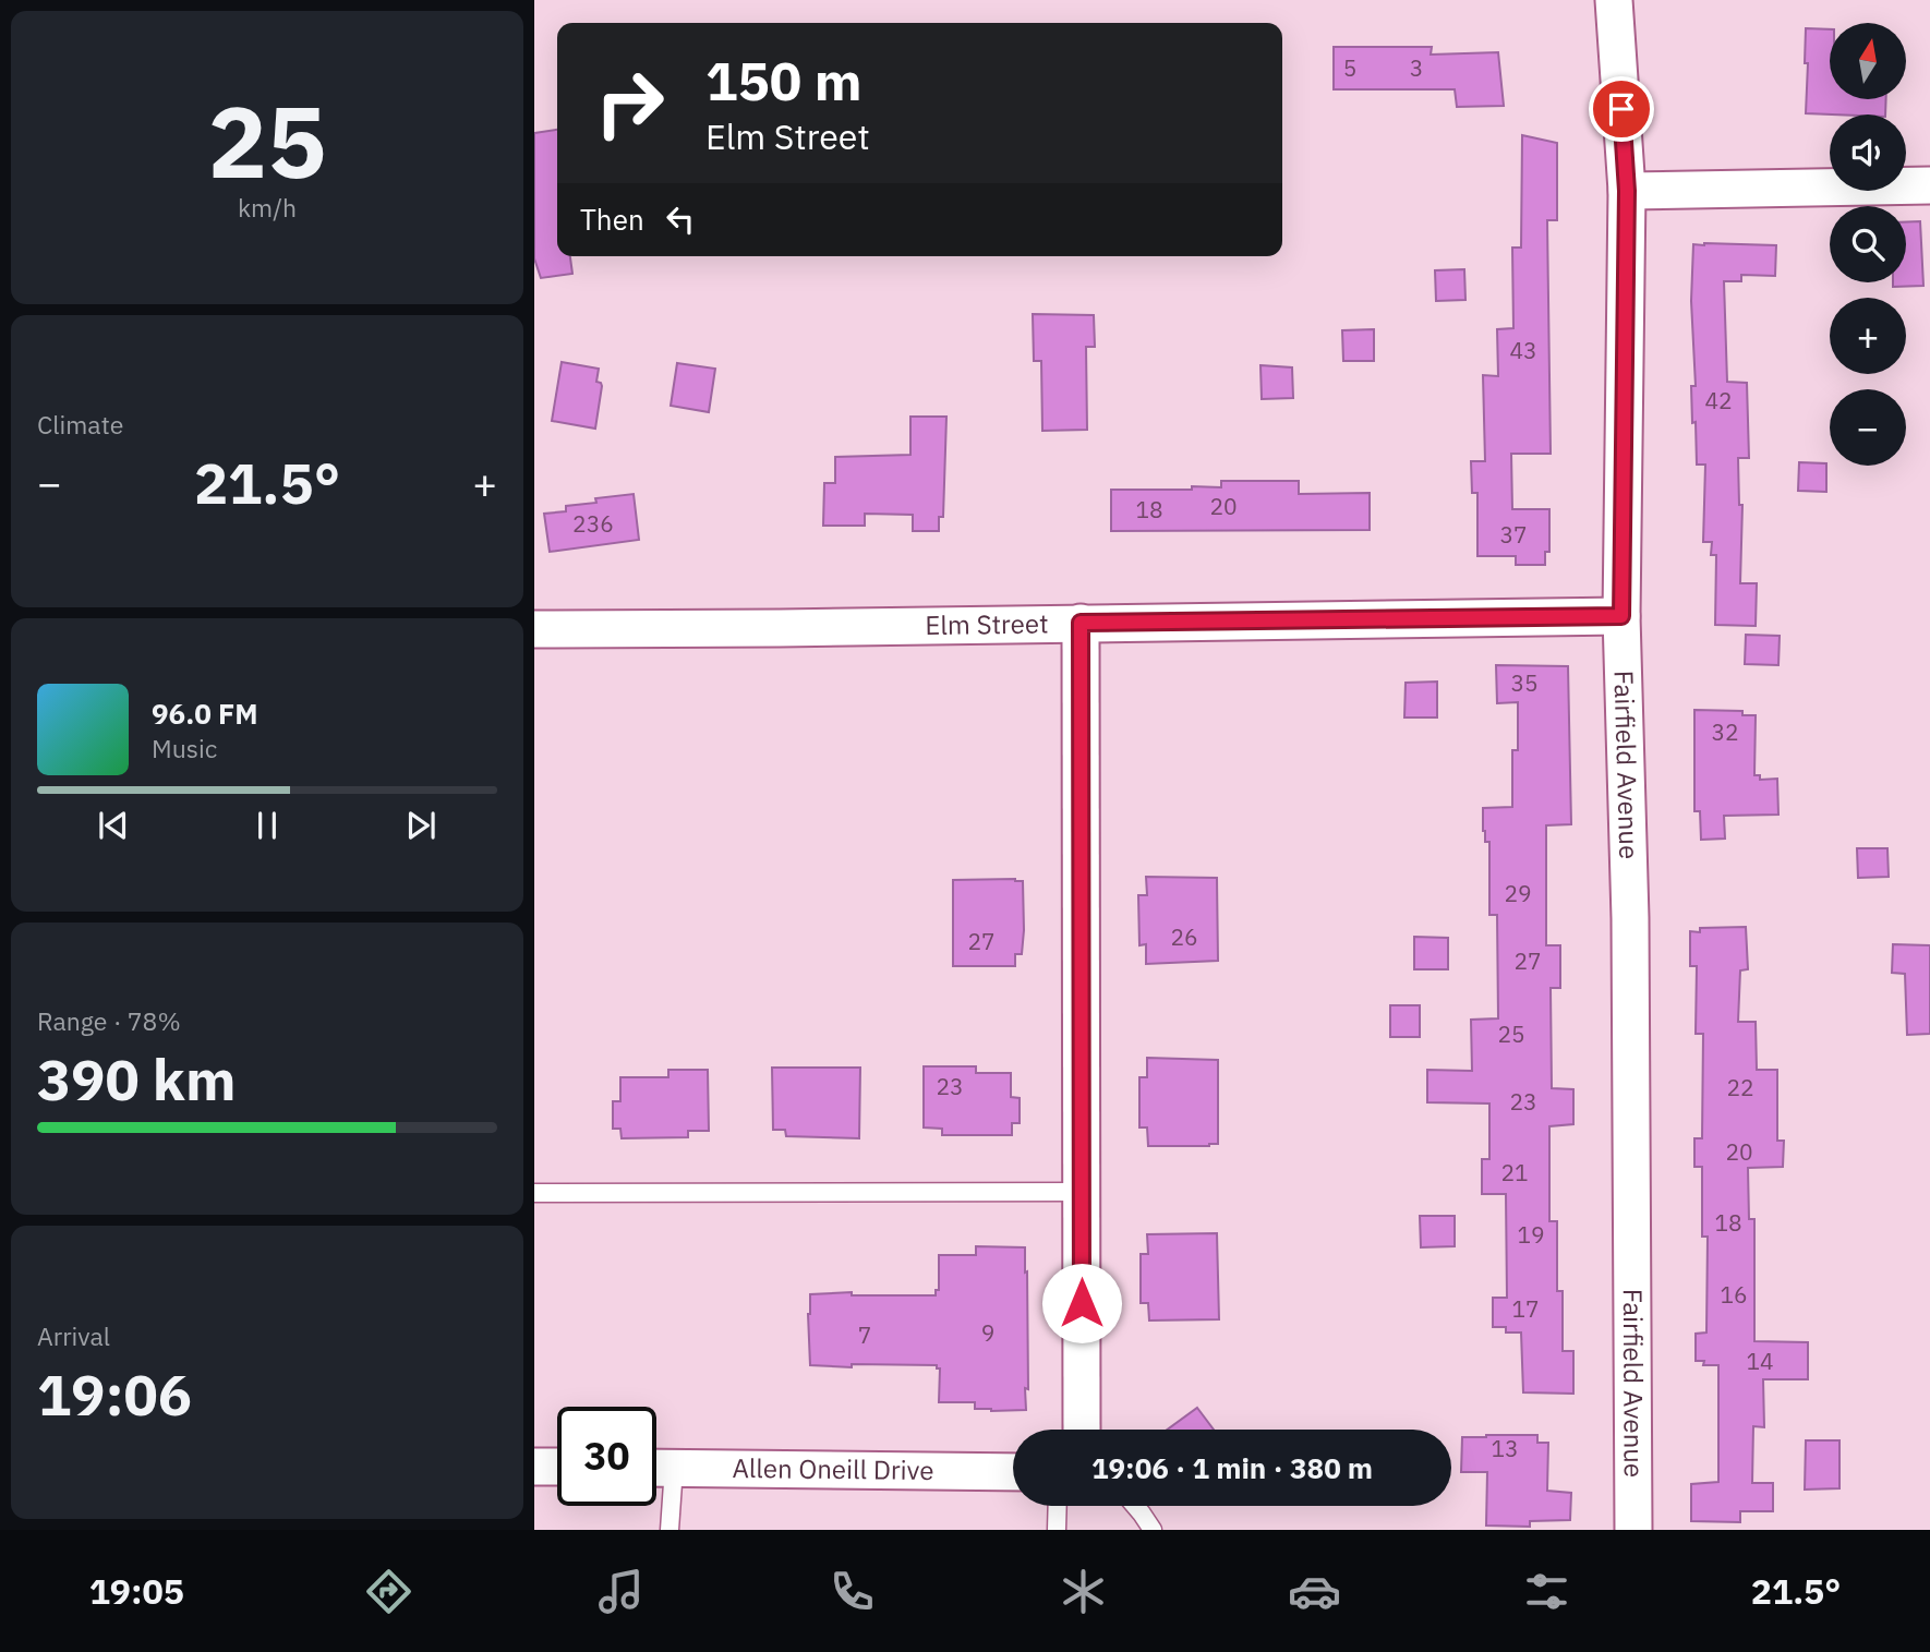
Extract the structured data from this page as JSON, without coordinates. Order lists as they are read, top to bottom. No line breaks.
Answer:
{"streets":{"street":["Elm Street","Fairfield Avenue","Allen Oneill Drive"]},"crossings":[["Elm Street","Fairfield Avenue"]],"house_numbers":["5","3","43","42","20","18","236","37","35","32","29","26","27","27","25","23","22","23","20","21","18","19","16","17","9","7","14","13"],"north":"top","page":{"tile":[["25","km/h"],"Climate",["Range · 78%","390 km"],["Arrival","19:06"]],"map_buttons":["+","−"],"turn":["150 m","Elm Street"],"then":"Then","heat":["−","21.5°","+"],"song":["96.0 FM","Music"],"limit":"30","trip":"19:06 · 1 min · 380 m","tabs":["19:05","21.5°"]}}
